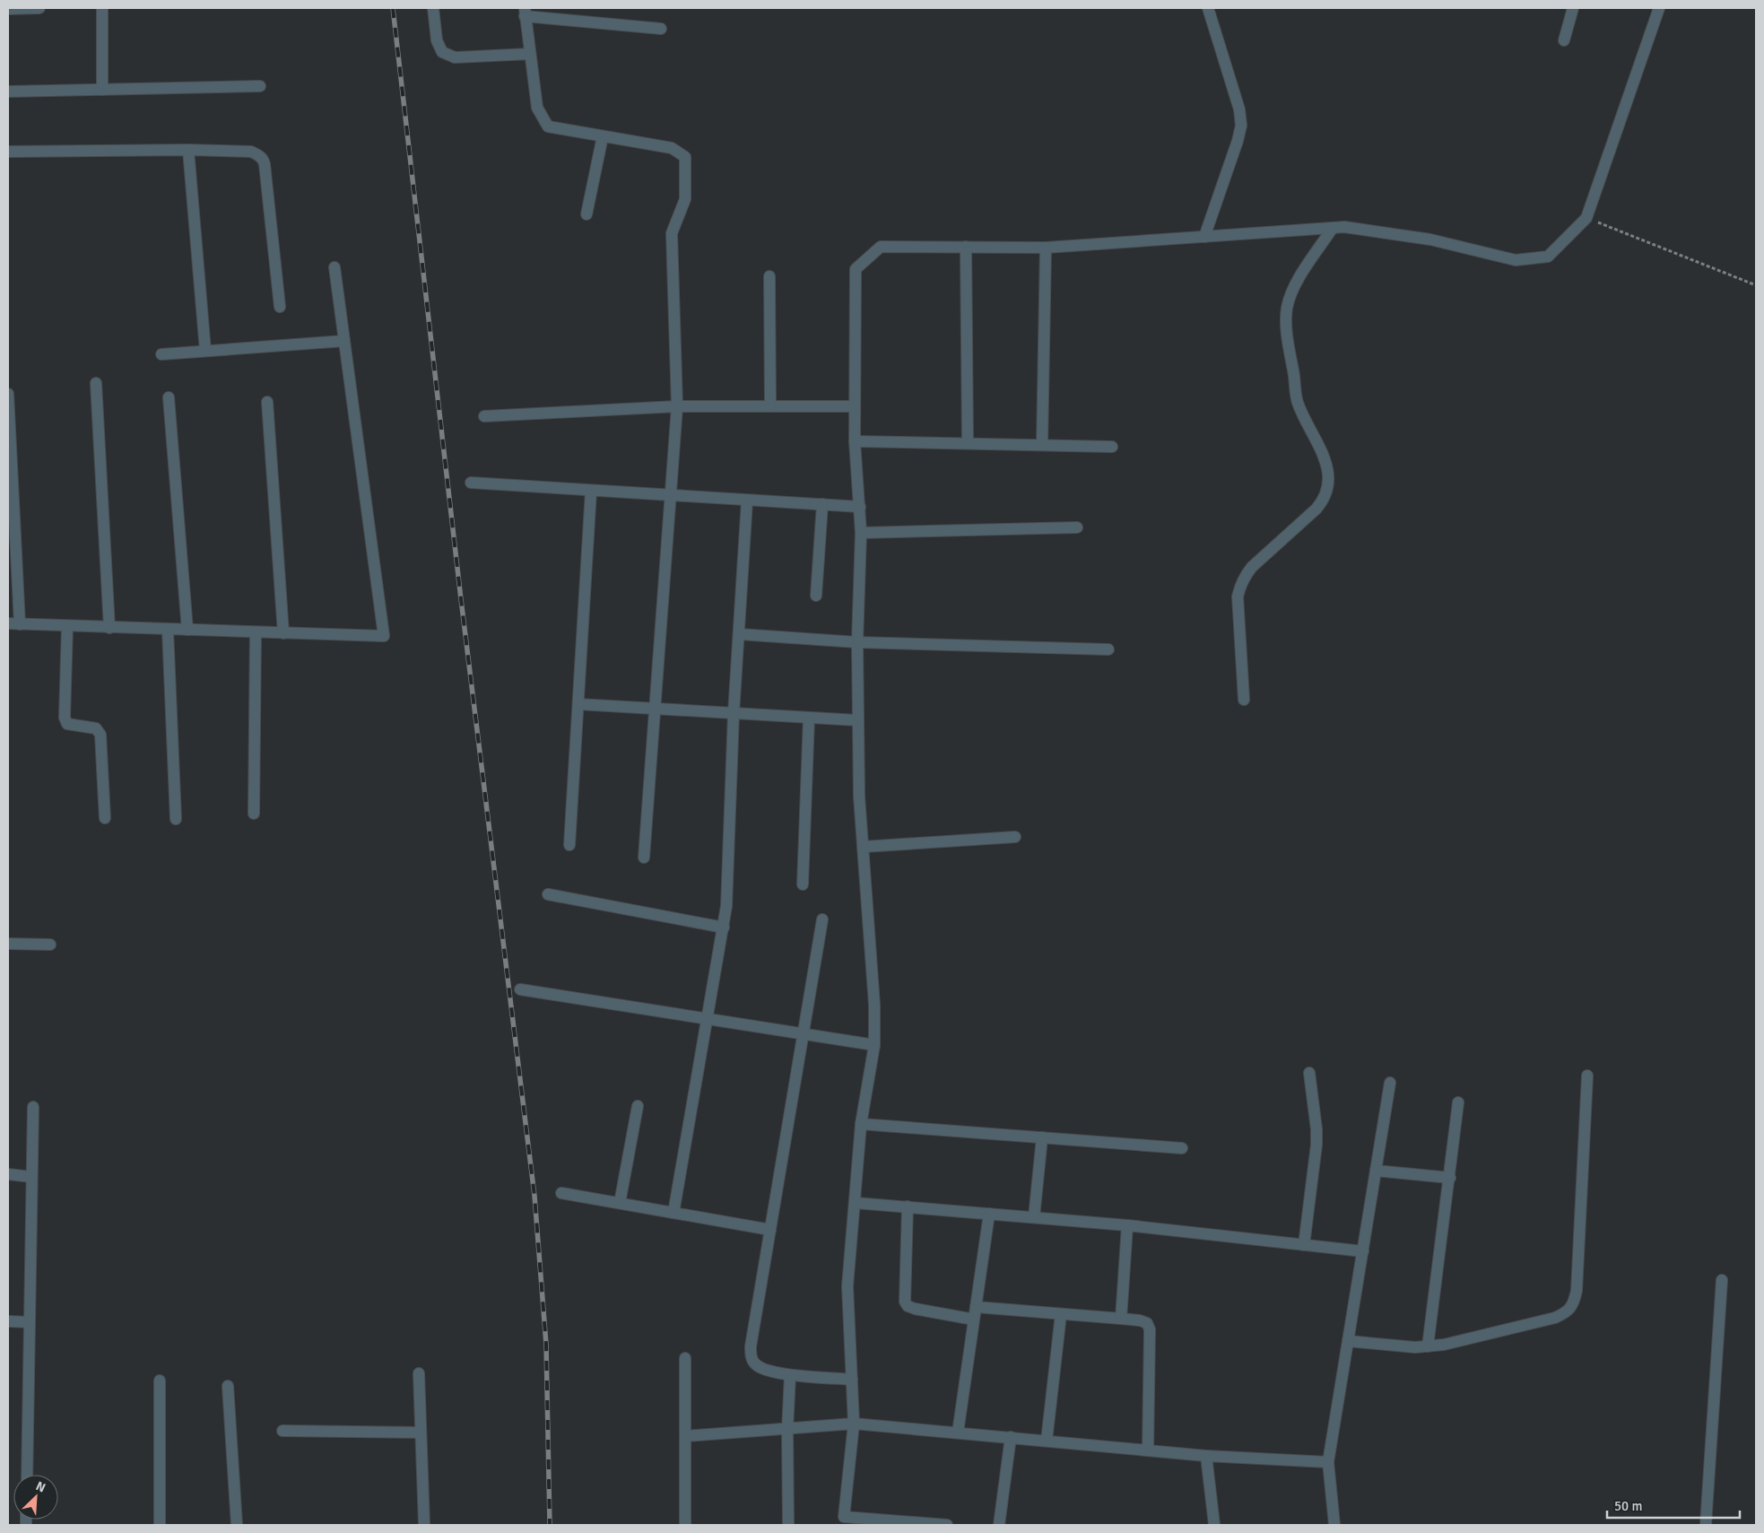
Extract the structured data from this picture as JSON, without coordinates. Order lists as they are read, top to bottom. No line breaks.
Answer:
{"scale_bar":"50 m","north":"top right"}
